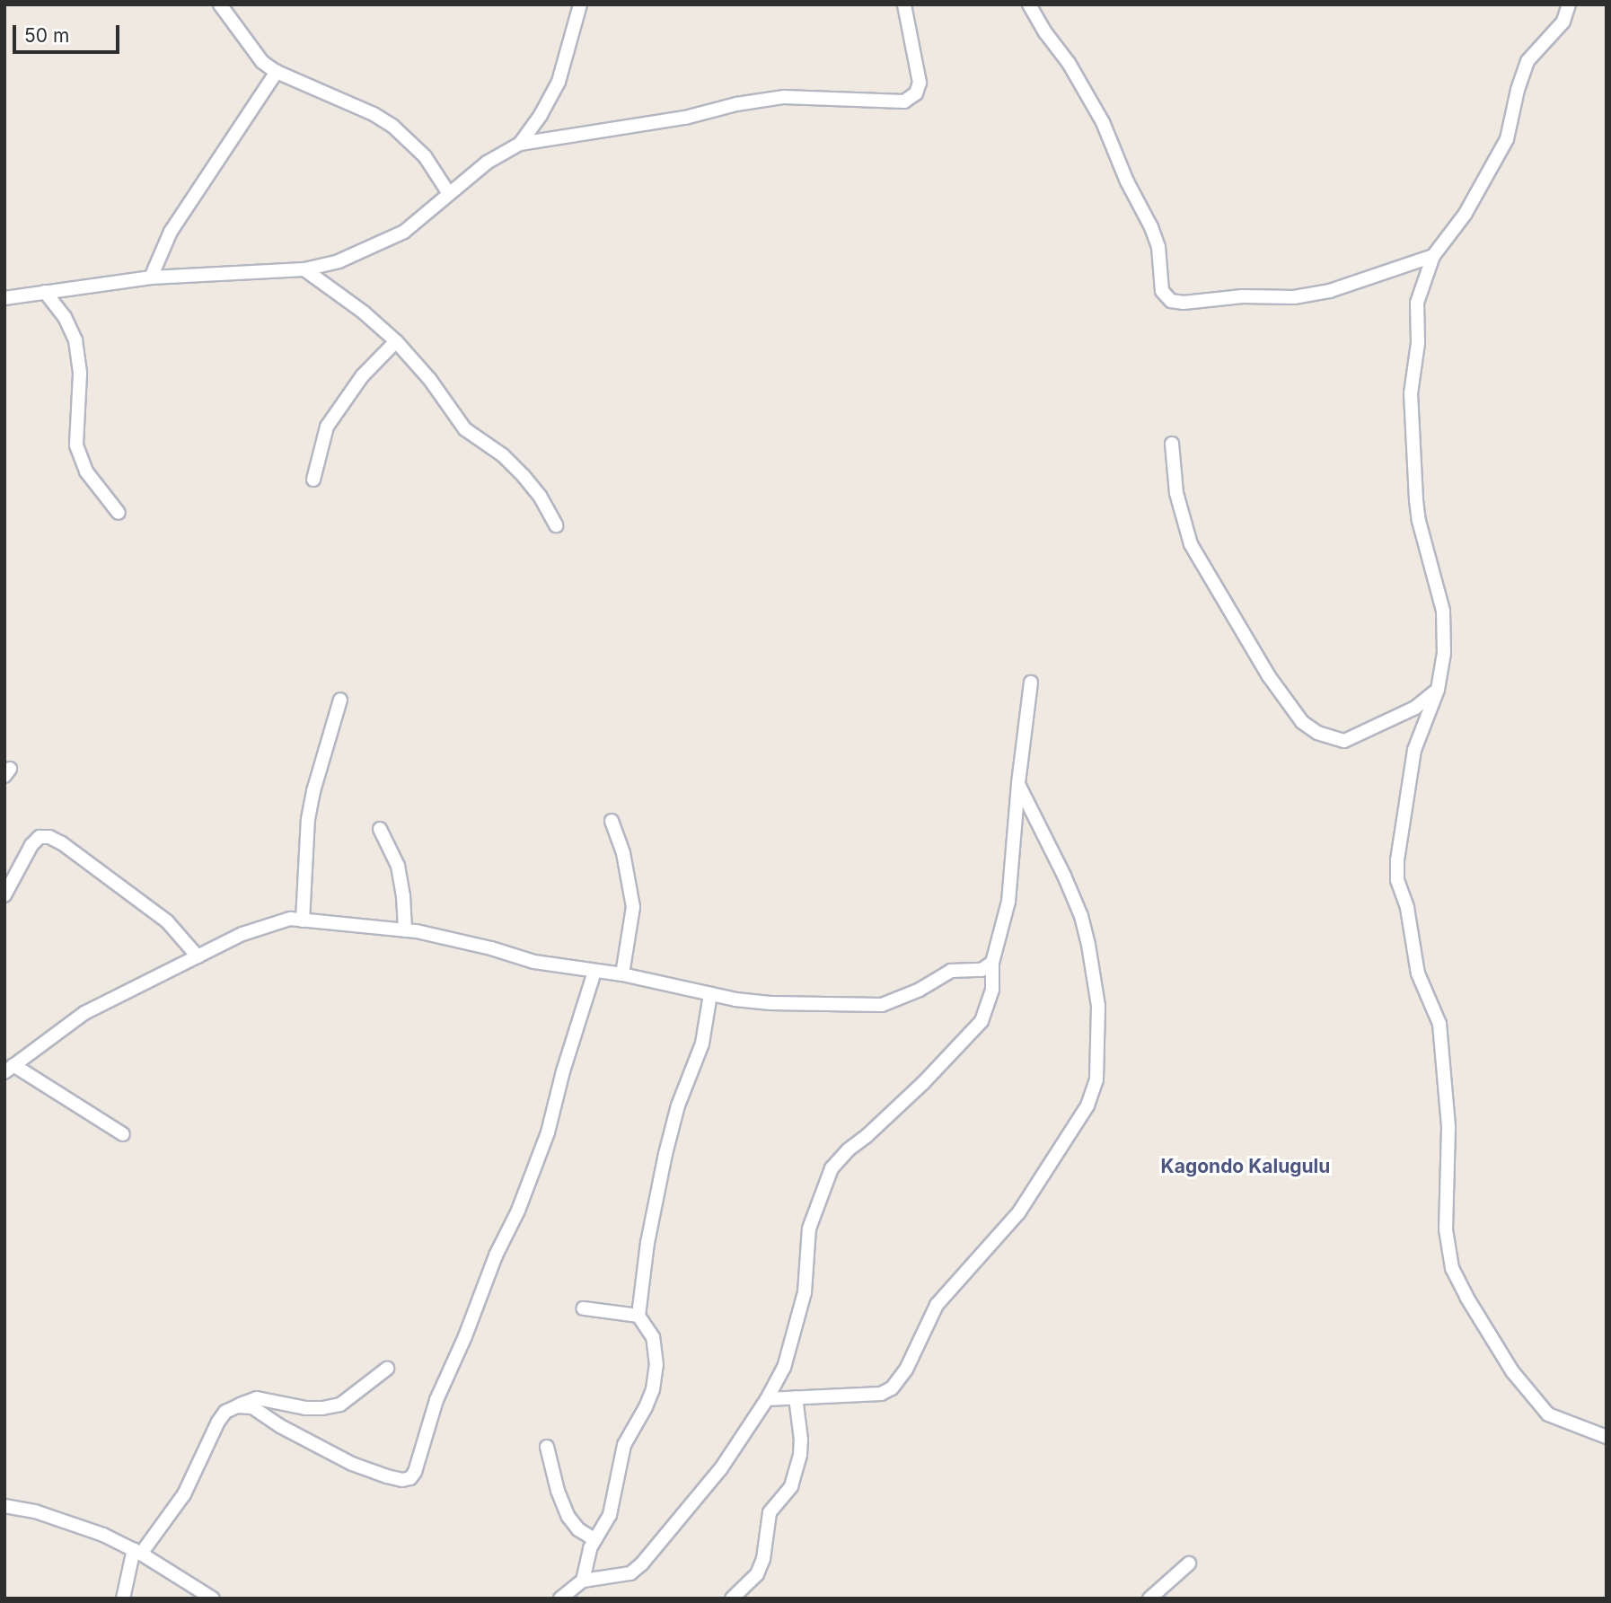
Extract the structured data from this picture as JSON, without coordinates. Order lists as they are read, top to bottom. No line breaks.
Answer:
{"districts":["Kagondo Kalugulu"],"scale_bar":"50 m"}
